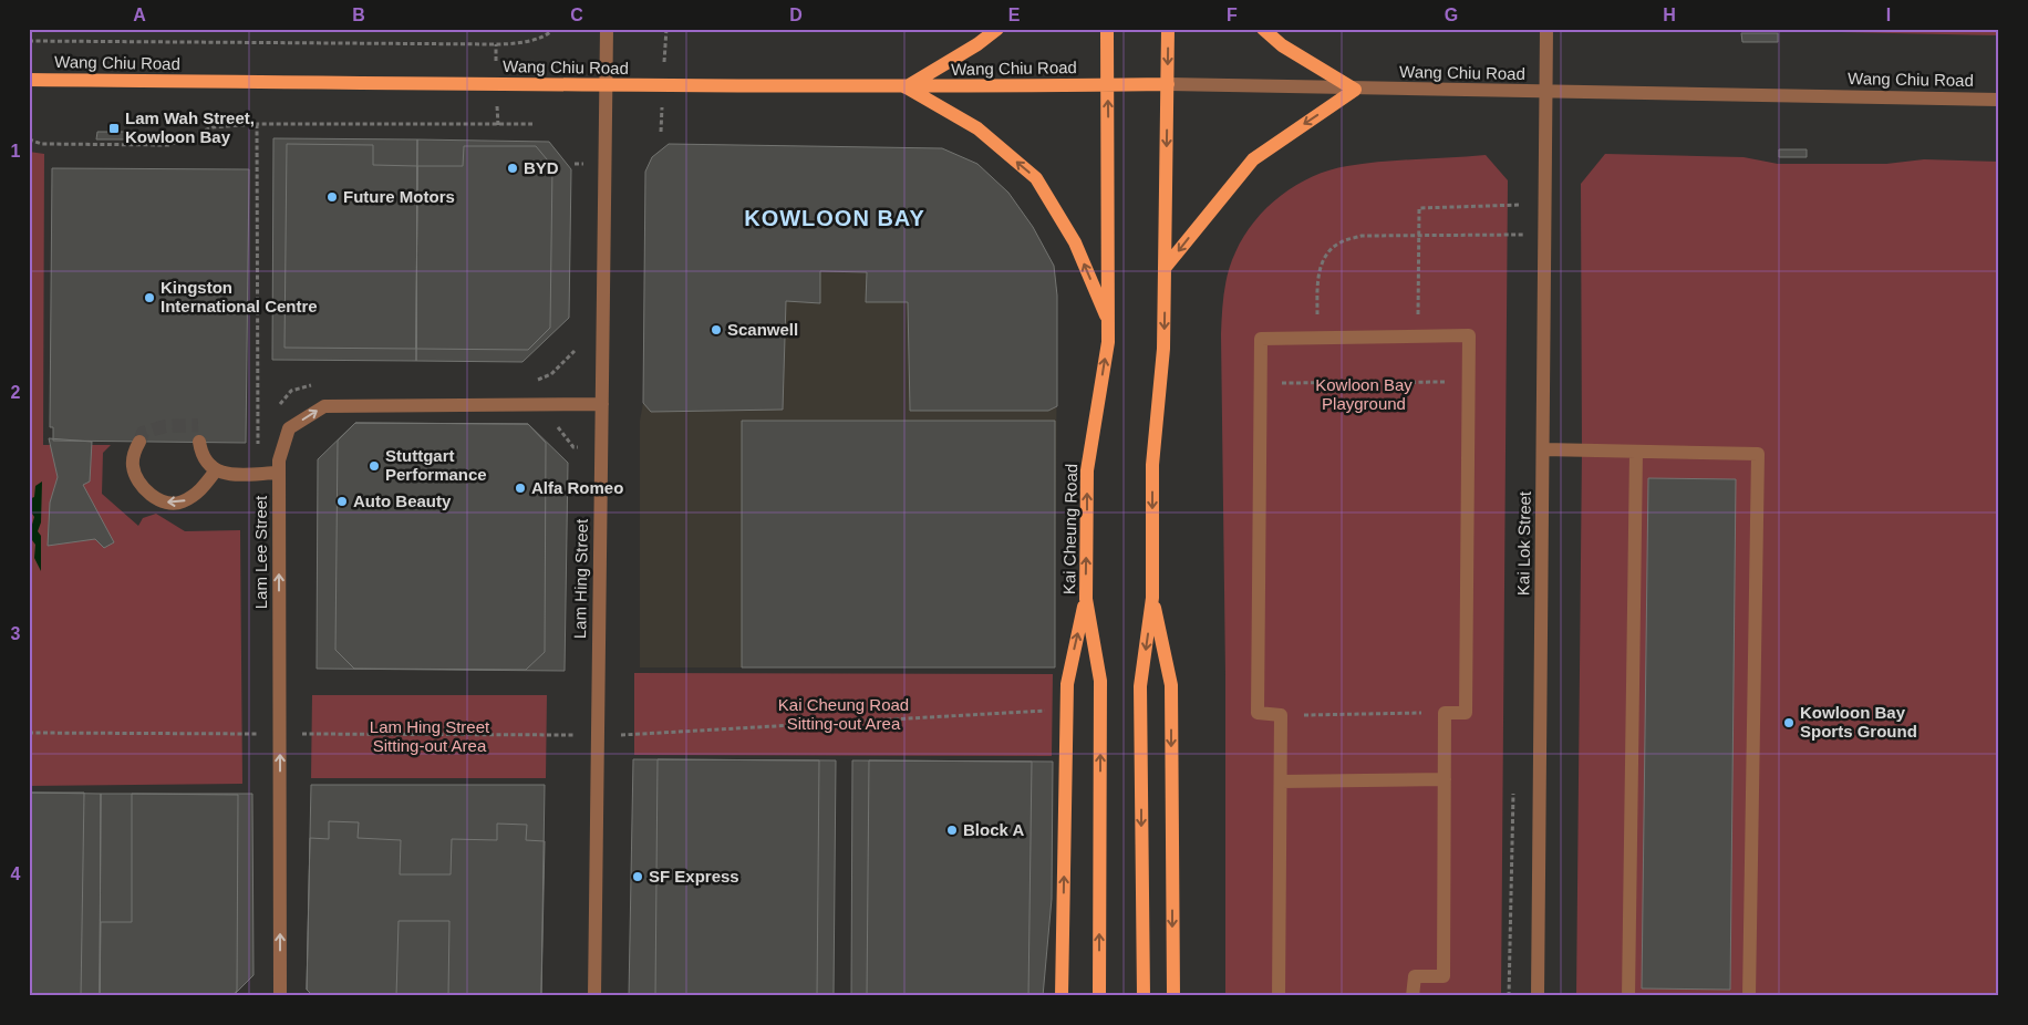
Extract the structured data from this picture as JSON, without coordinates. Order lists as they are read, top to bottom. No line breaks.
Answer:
{"streets":{"main road":["Wang Chiu Road","Kai Cheung Road"],"street":["Kai Lok Street","Lam Lee Street","Lam Hing Street"]},"crossings":[["Wang Chiu Road","Kai Cheung Road"],["Wang Chiu Road","Kai Lok Street"],["Wang Chiu Road","Lam Hing Street"],["Lam Lee Street","Lam Hing Street"]],"districts":["KOWLOON BAY"],"parks":["Kowloon Bay Playground","Kai Cheung Road Sitting-out Area","Lam Hing Street Sitting-out Area"],"places":{"transit":["Lam Wah Street, Kowloon Bay"],"other":["BYD","Future Motors","Kingston International Centre","Scanwell","Stuttgart Performance","Alfa Romeo","Auto Beauty","Kowloon Bay Sports Ground","Block A","SF Express"]},"grid":{"columns":["A","B","C","D","E","F","G","H","I"],"rows":["1","2","3","4"]}}
